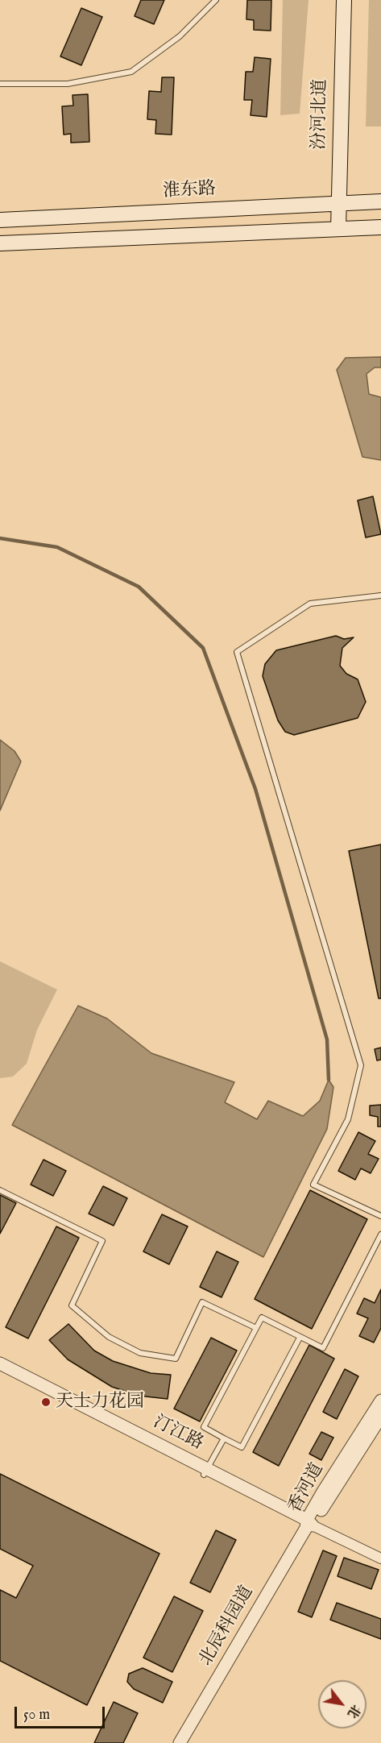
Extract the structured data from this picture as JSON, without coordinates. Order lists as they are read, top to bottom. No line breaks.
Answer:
{"streets":{"main road":["汾河北道","淮东路"],"street":["汀江路","香河道","北辰科园道"]},"crossings":[["汾河北道","淮东路"],["汀江路","香河道"],["汀江路","北辰科园道"],["香河道","北辰科园道"]],"places":["天士力花园"],"scale_bar":"50 m","north":"bottom right"}
